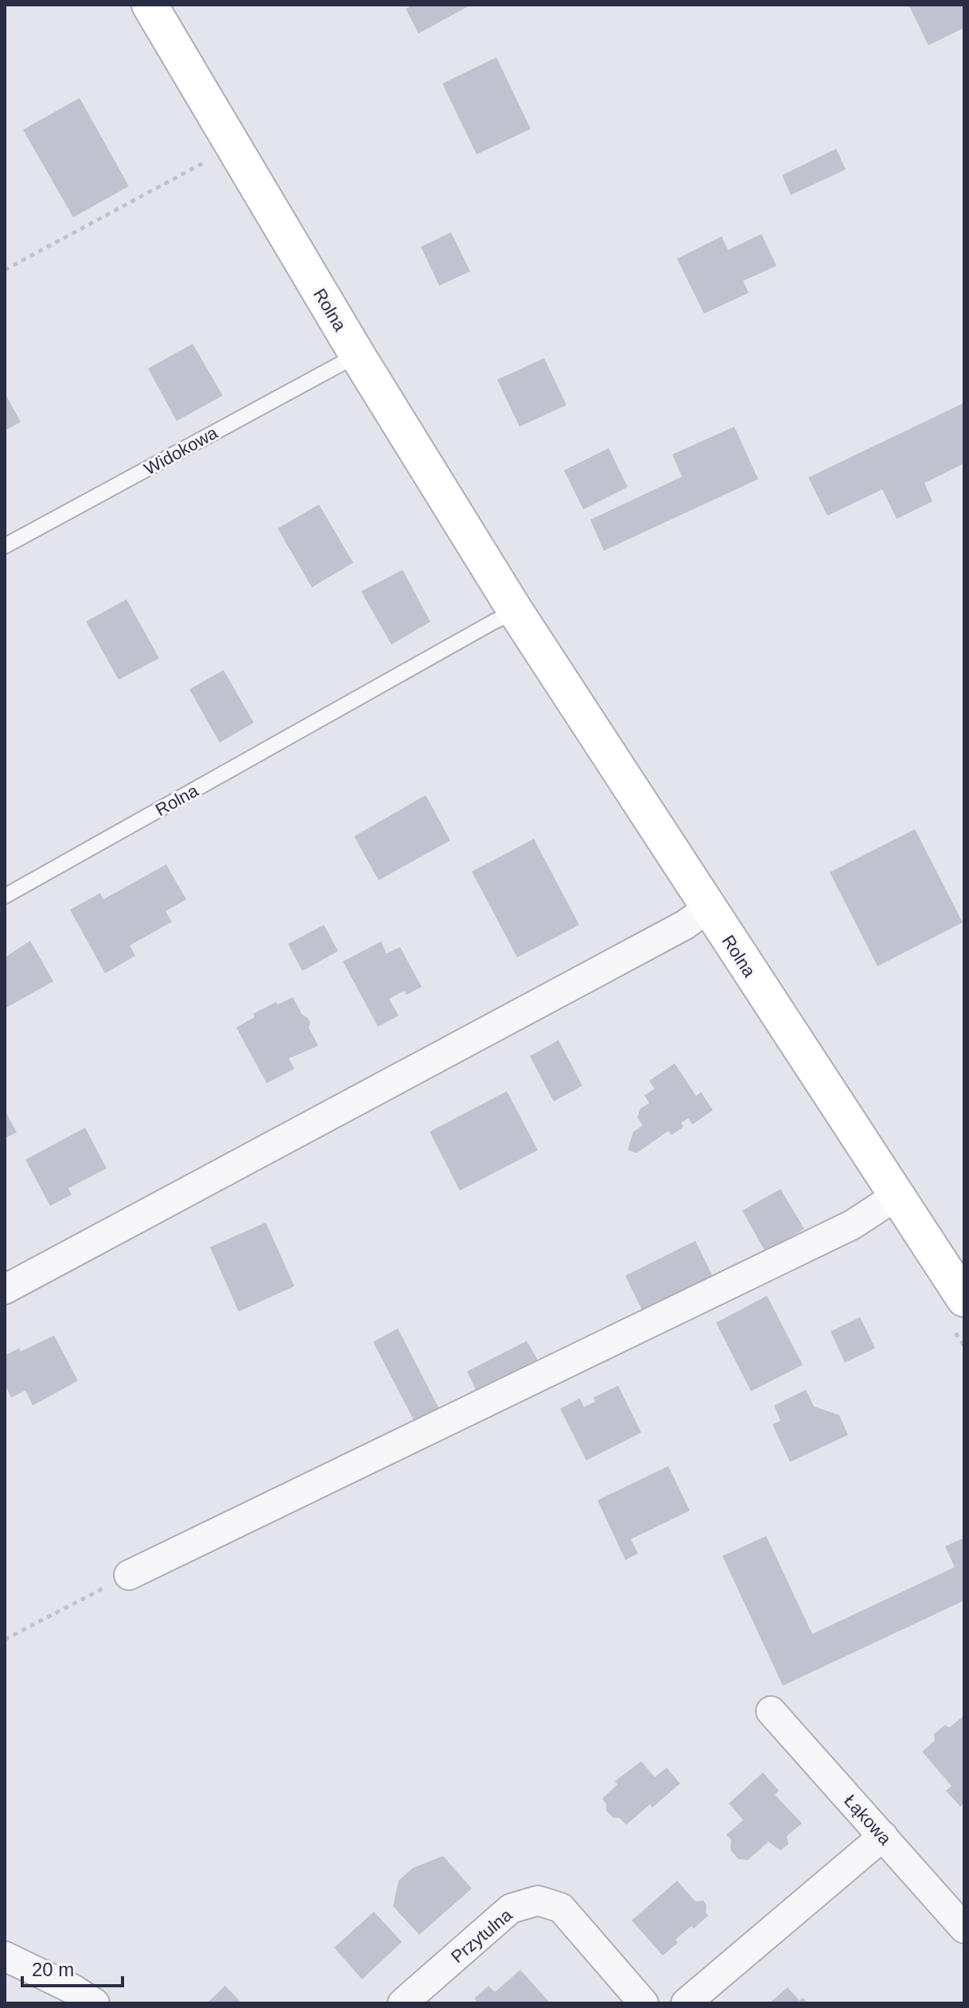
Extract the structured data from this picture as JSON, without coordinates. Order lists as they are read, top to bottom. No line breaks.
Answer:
{"streets":{"street":["Rolna","Łąkowa","Przytulna"],"lane":["Widokowa"]},"crossings":[["Rolna","Widokowa"]],"scale_bar":"20 m"}
